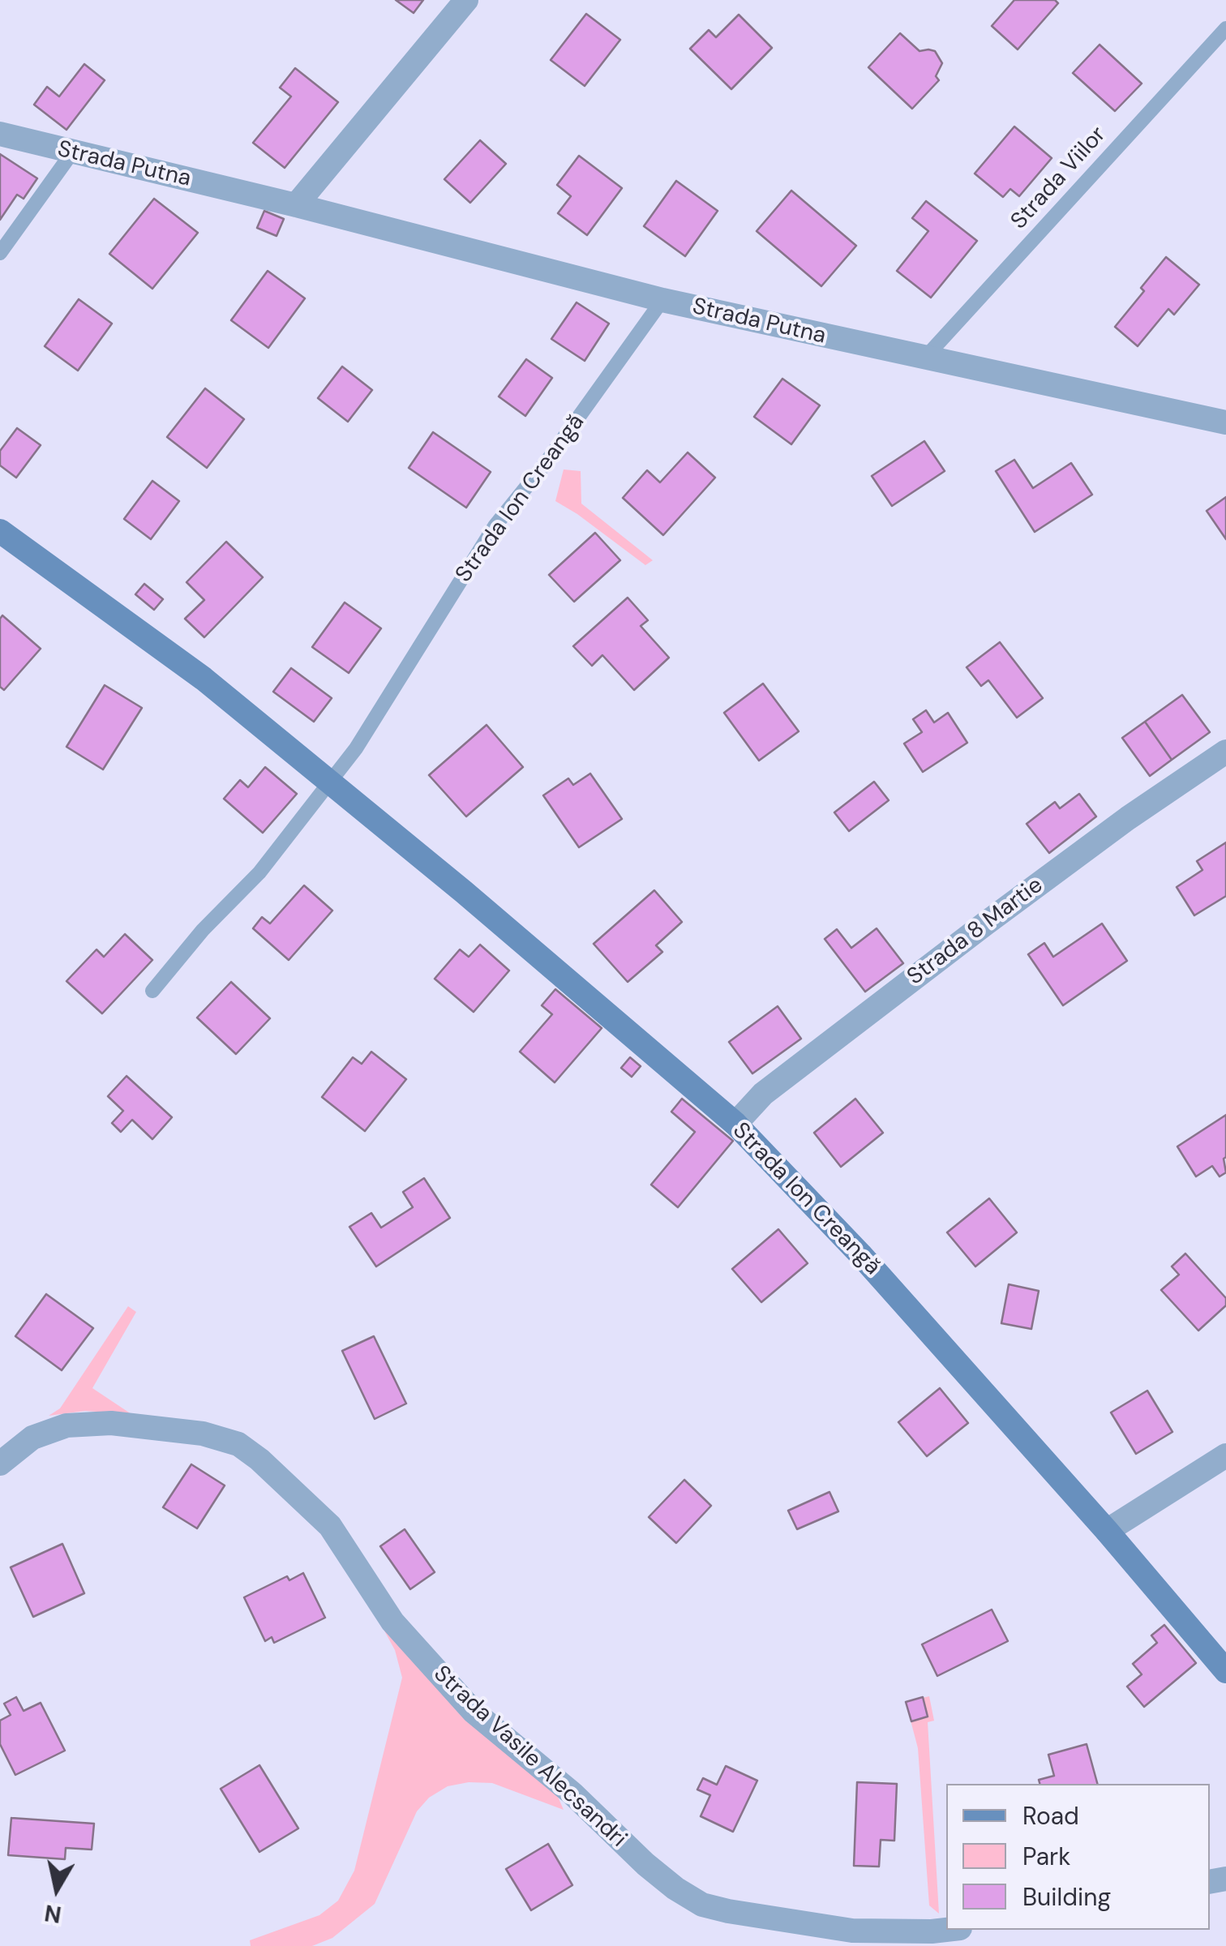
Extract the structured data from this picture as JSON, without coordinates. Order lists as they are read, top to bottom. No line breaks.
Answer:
{"streets":{"street":["Strada Putna","Strada Ion Creangă","Strada 8 Martie","Strada Vasile Alecsandri"],"lane":["Strada Viilor"]},"crossings":[["Strada Putna","Strada Viilor"],["Strada Putna","Strada Ion Creangă"],["Strada Ion Creangă","Strada 8 Martie"]],"legend":["Road","Park","Building"],"north":"bottom"}
